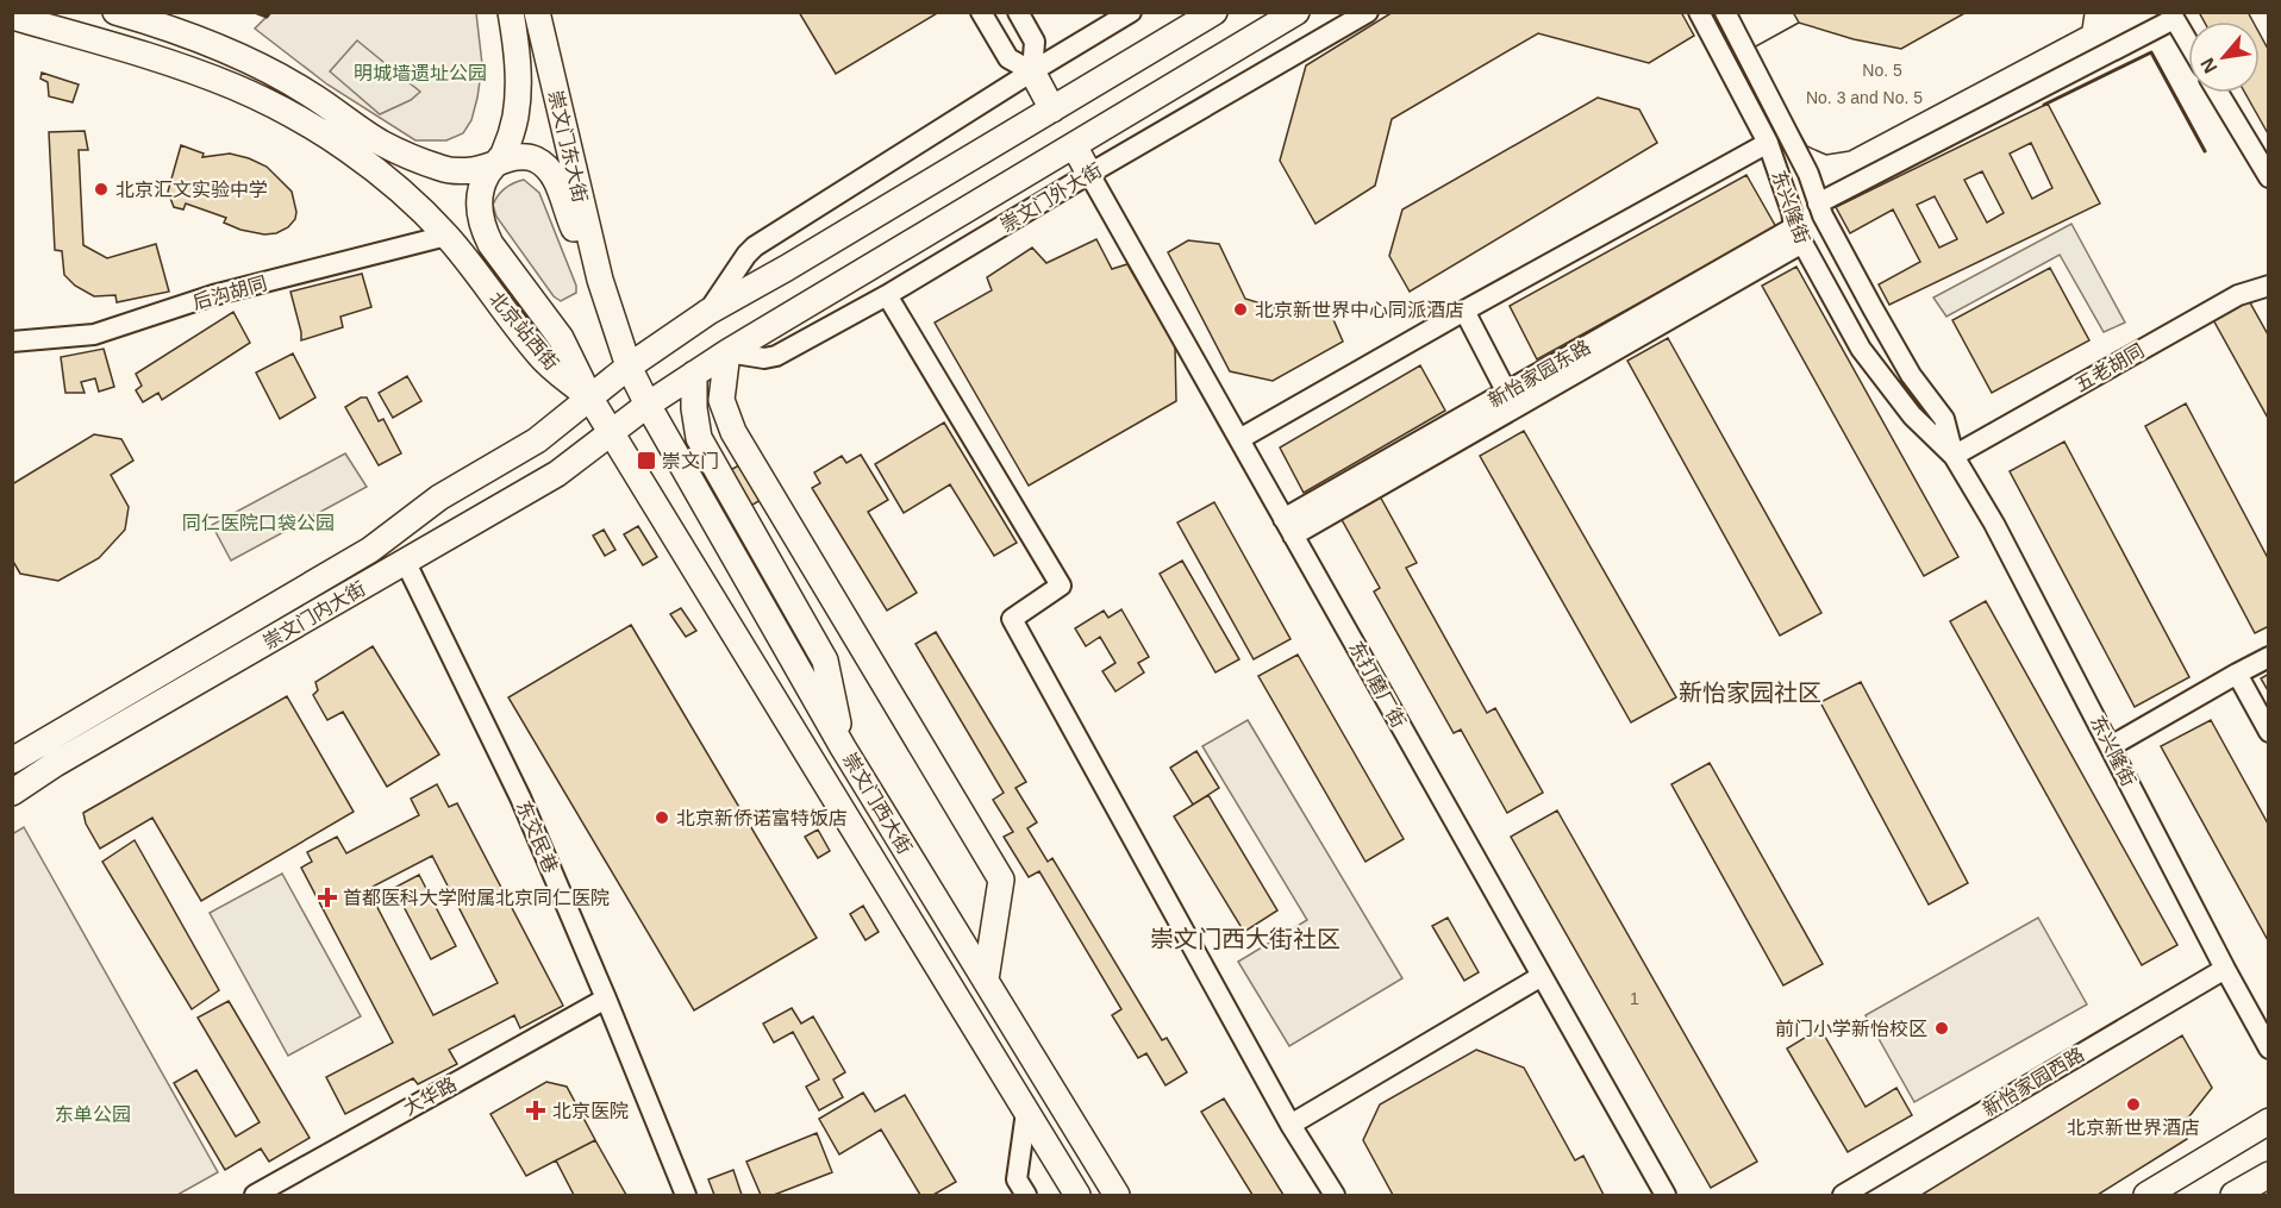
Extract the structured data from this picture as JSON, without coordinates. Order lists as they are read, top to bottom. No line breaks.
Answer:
{"streets":{"main road":["崇文门东大街","崇文门外大街","北京站西街","崇文门内大街","崇文门西大街"],"street":["东兴隆街","后沟胡同","五老胡同","新怡家园东路","东打磨厂街","东交民巷","新怡家园西路","大华路"]},"crossings":[["崇文门东大街","北京站西街"],["崇文门东大街","崇文门西大街"],["崇文门外大街","崇文门内大街"],["崇文门外大街","东打磨厂街"],["崇文门外大街","崇文门西大街"],["东兴隆街","五老胡同"],["东兴隆街","新怡家园东路"],["东兴隆街","新怡家园西路"],["后沟胡同","北京站西街"],["北京站西街","崇文门内大街"],["北京站西街","崇文门西大街"],["新怡家园东路","东打磨厂街"],["崇文门内大街","崇文门西大街"],["崇文门内大街","东交民巷"],["东交民巷","大华路"]],"districts":["新怡家园社区","崇文门西大街社区"],"parks":["明城墙遗址公园","同仁医院口袋公园","东单公园"],"places":{"other":["北京汇文实验中学","北京新世界中心同派酒店","北京新侨诺富特饭店","前门小学新怡校区","北京新世界酒店"],"transit":["崇文门"],"health":["首都医科大学附属北京同仁医院","北京医院"]},"house_numbers":["No. 5","No. 3 and No. 5","1"],"north":"bottom left"}
